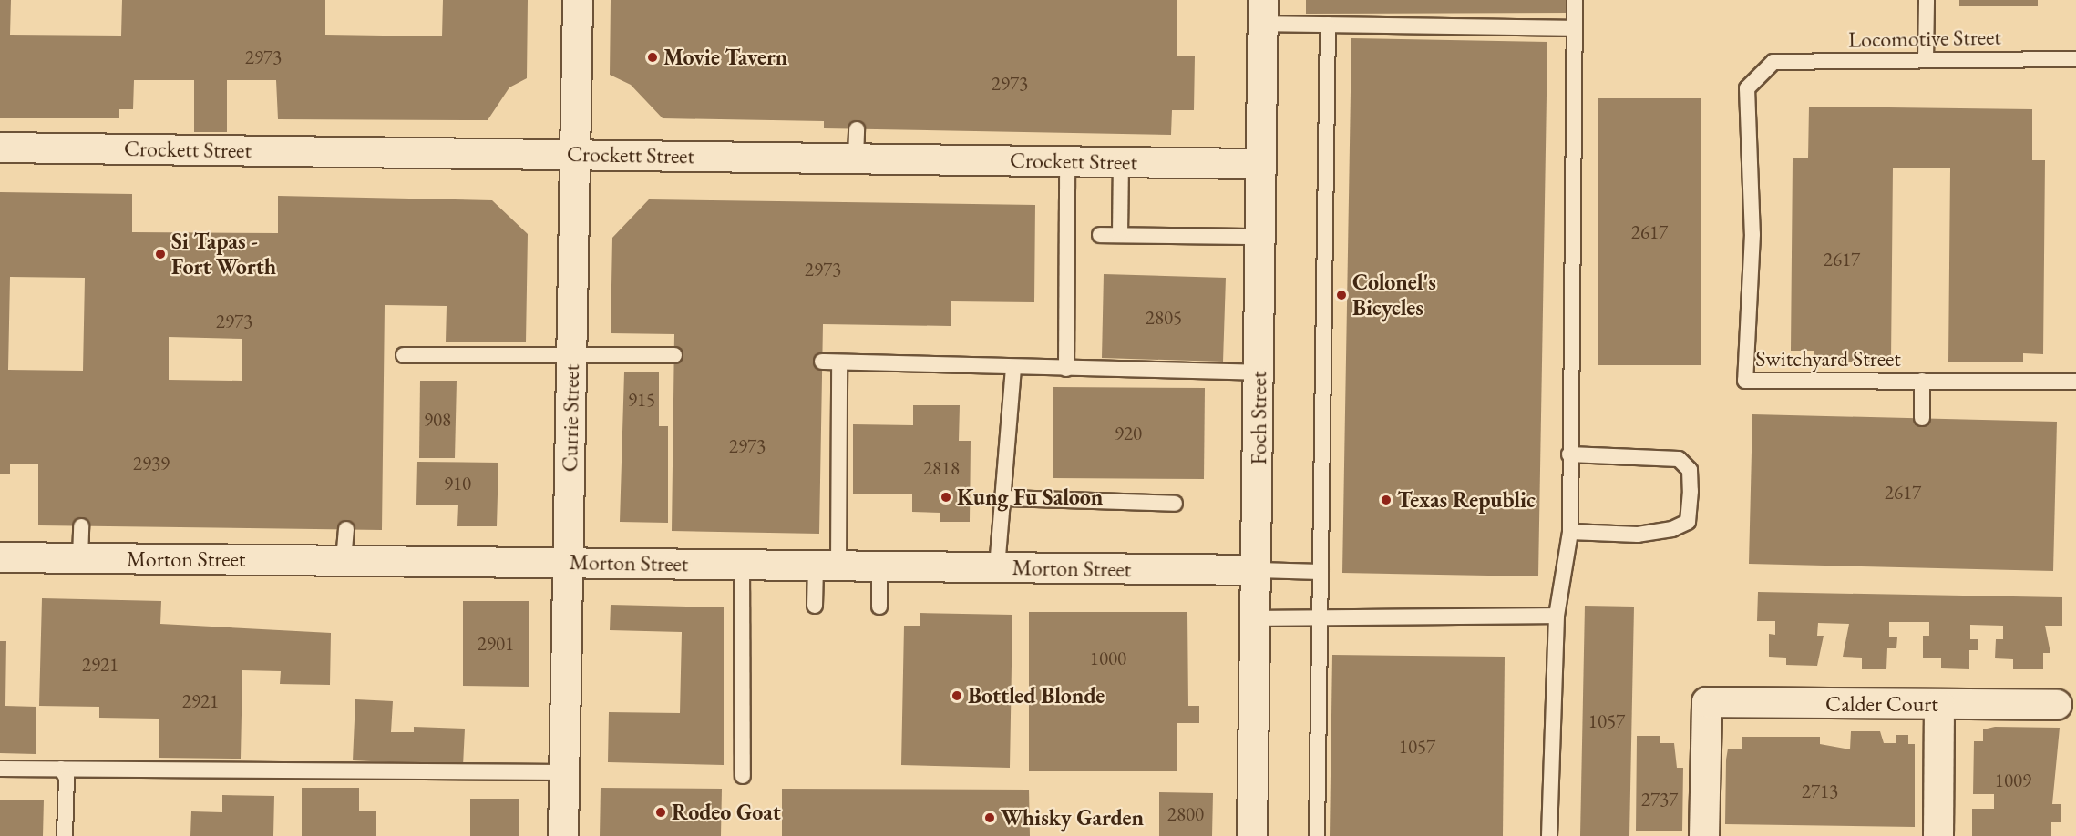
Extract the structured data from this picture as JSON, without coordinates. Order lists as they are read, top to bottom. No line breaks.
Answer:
{"streets":{"street":["Crockett Street","Currie Street","Foch Street","Morton Street","Calder Court"],"lane":["Locomotive Street","Switchyard Street"]},"crossings":[["Locomotive Street","Switchyard Street"],["Crockett Street","Currie Street"],["Crockett Street","Foch Street"],["Currie Street","Morton Street"],["Foch Street","Morton Street"]],"places":["Movie Tavern","Si Tapas - Fort Worth","Colonel's Bicycles","Kung Fu Saloon","Texas Republic","Bottled Blonde","Rodeo Goat","Whisky Garden"],"house_numbers":["2973","2973","2617","2617","2973","2805","2973","915","908","920","2973","2939","2818","910","2617","2901","1000","2921","2921","1057","1057","1009","2713","2737","2800"]}
